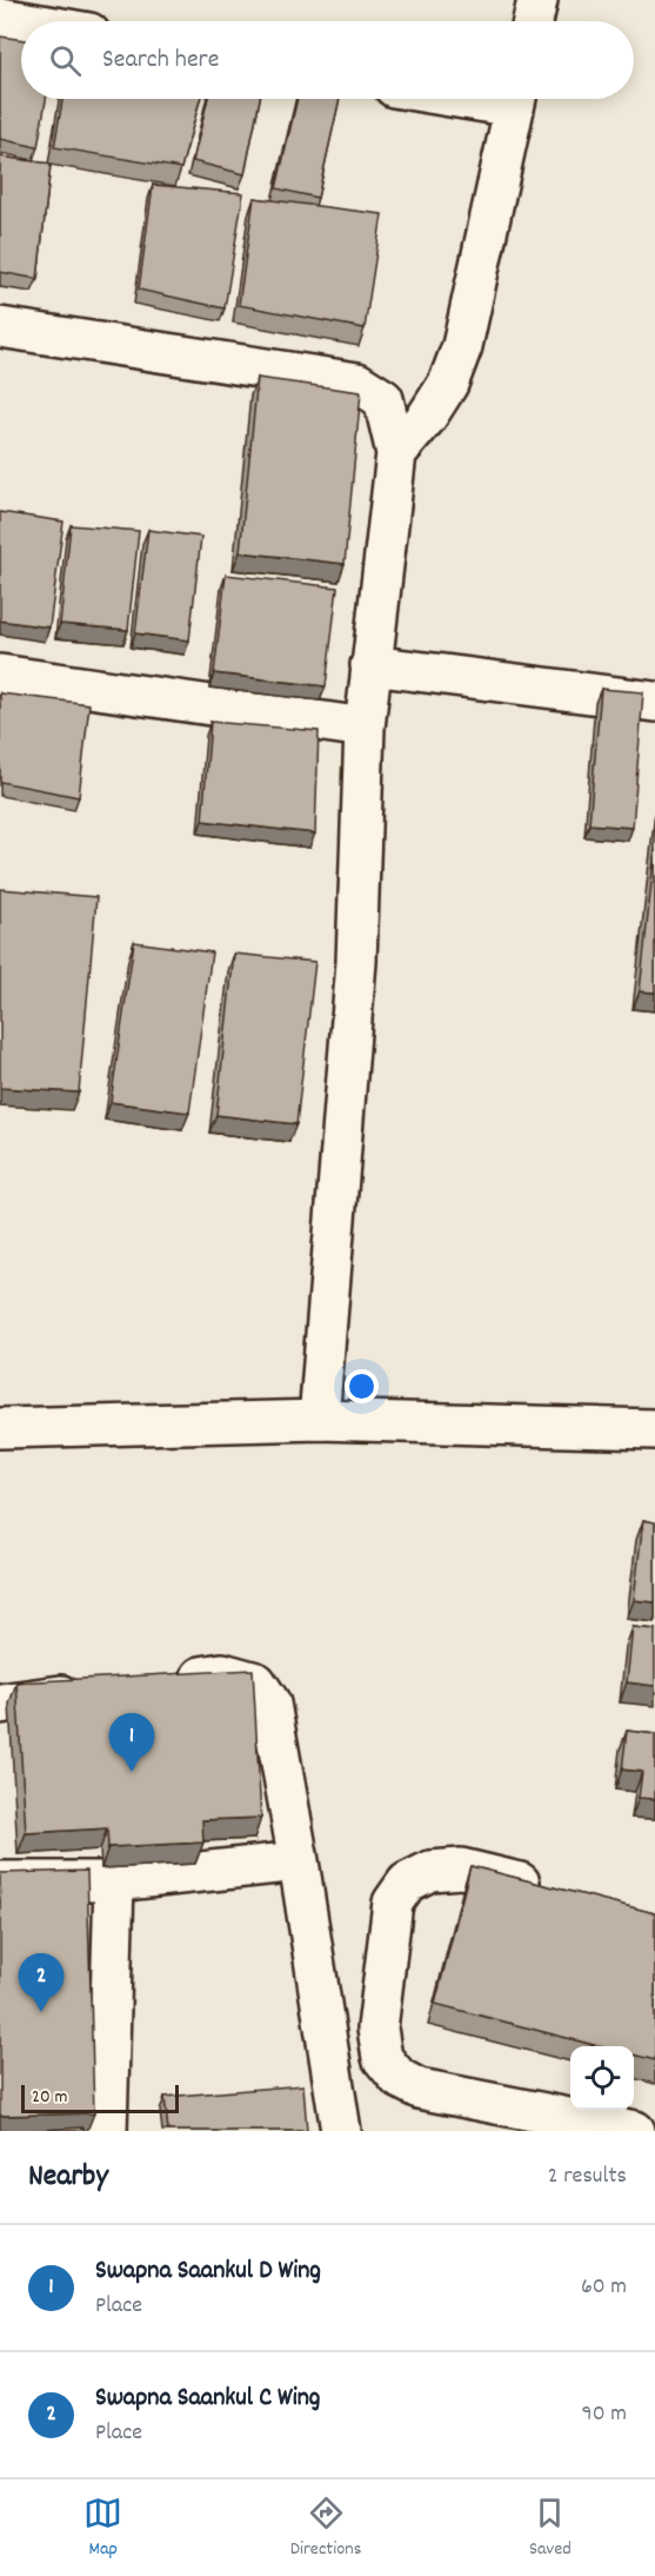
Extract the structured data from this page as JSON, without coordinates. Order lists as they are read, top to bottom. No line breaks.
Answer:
{"scale_bar":"20 m","page":{"search":"Search here","pins":["1","2"],"scale":"20 m","heading":["Nearby","2 results"],"list":[{"mark":"1","name":"Swapna Saankul D Wing","note":"Place","value":"60 m"},{"mark":"2","name":"Swapna Saankul C Wing","note":"Place","value":"90 m"}],"nav":["Map","Directions","Saved"]}}
